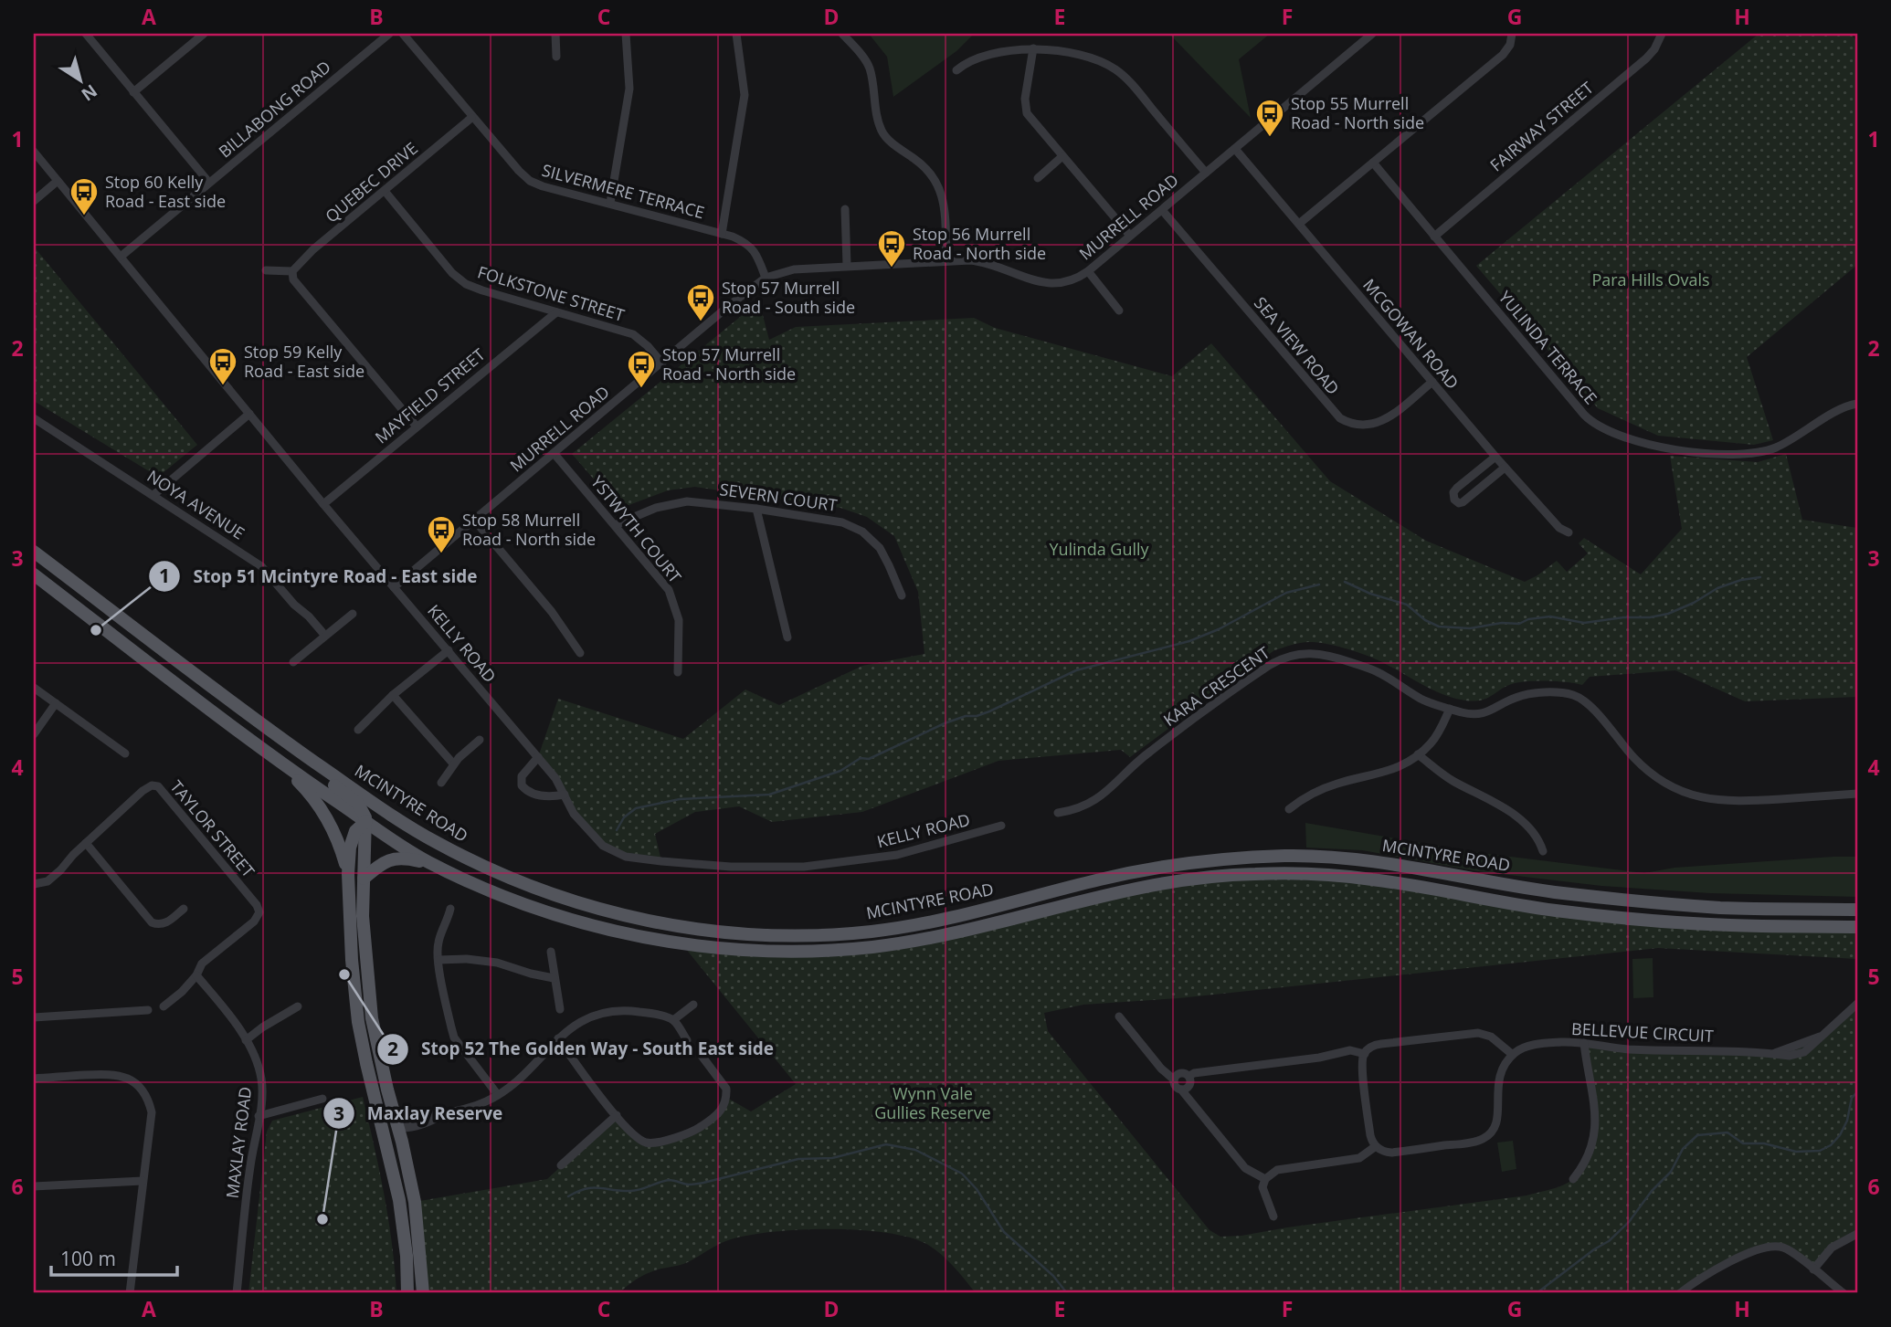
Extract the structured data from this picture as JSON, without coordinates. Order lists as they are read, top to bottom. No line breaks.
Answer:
{"streets":{"main road":["MCINTYRE ROAD"],"street":["BILLABONG ROAD","FAIRWAY STREET","QUEBEC DRIVE","SILVERMERE TERRACE","MURRELL ROAD","FOLKSTONE STREET","MCGOWAN ROAD","SEA VIEW ROAD","YULINDA TERRACE","MAYFIELD STREET","SEVERN COURT","NOYA AVENUE","YSTWYTH COURT","KELLY ROAD","KARA CRESCENT","TAYLOR STREET","BELLEVUE CIRCUIT","MAXLAY ROAD"]},"crossings":[["BILLABONG ROAD","KELLY ROAD"],["FAIRWAY STREET","YULINDA TERRACE"],["QUEBEC DRIVE","SILVERMERE TERRACE"],["QUEBEC DRIVE","FOLKSTONE STREET"],["SILVERMERE TERRACE","MURRELL ROAD"],["MURRELL ROAD","FOLKSTONE STREET"],["MURRELL ROAD","MCGOWAN ROAD"],["MURRELL ROAD","SEA VIEW ROAD"],["MURRELL ROAD","YSTWYTH COURT"],["MURRELL ROAD","KELLY ROAD"],["FOLKSTONE STREET","MAYFIELD STREET"],["MCGOWAN ROAD","SEA VIEW ROAD"],["MAYFIELD STREET","KELLY ROAD"],["SEVERN COURT","YSTWYTH COURT"],["TAYLOR STREET","MAXLAY ROAD"]],"parks":["Para Hills Ovals","Yulinda Gully","Wynn Vale Gullies Reserve"],"places":{"bus stop":["Stop 55 Murrell Road - North side","Stop 60 Kelly Road - East side","Stop 56 Murrell Road - North side","Stop 57 Murrell Road - South side","Stop 59 Kelly Road - East side","Stop 57 Murrell Road - North side","Stop 58 Murrell Road - North side"],"other":["Stop 51 Mcintyre Road - East side","Stop 52 The Golden Way - South East side","Maxlay Reserve"]},"scale_bar":"100 m","north":"bottom right","grid":{"columns":["A","B","C","D","E","F","G","H"],"rows":["1","2","3","4","5","6"]}}
